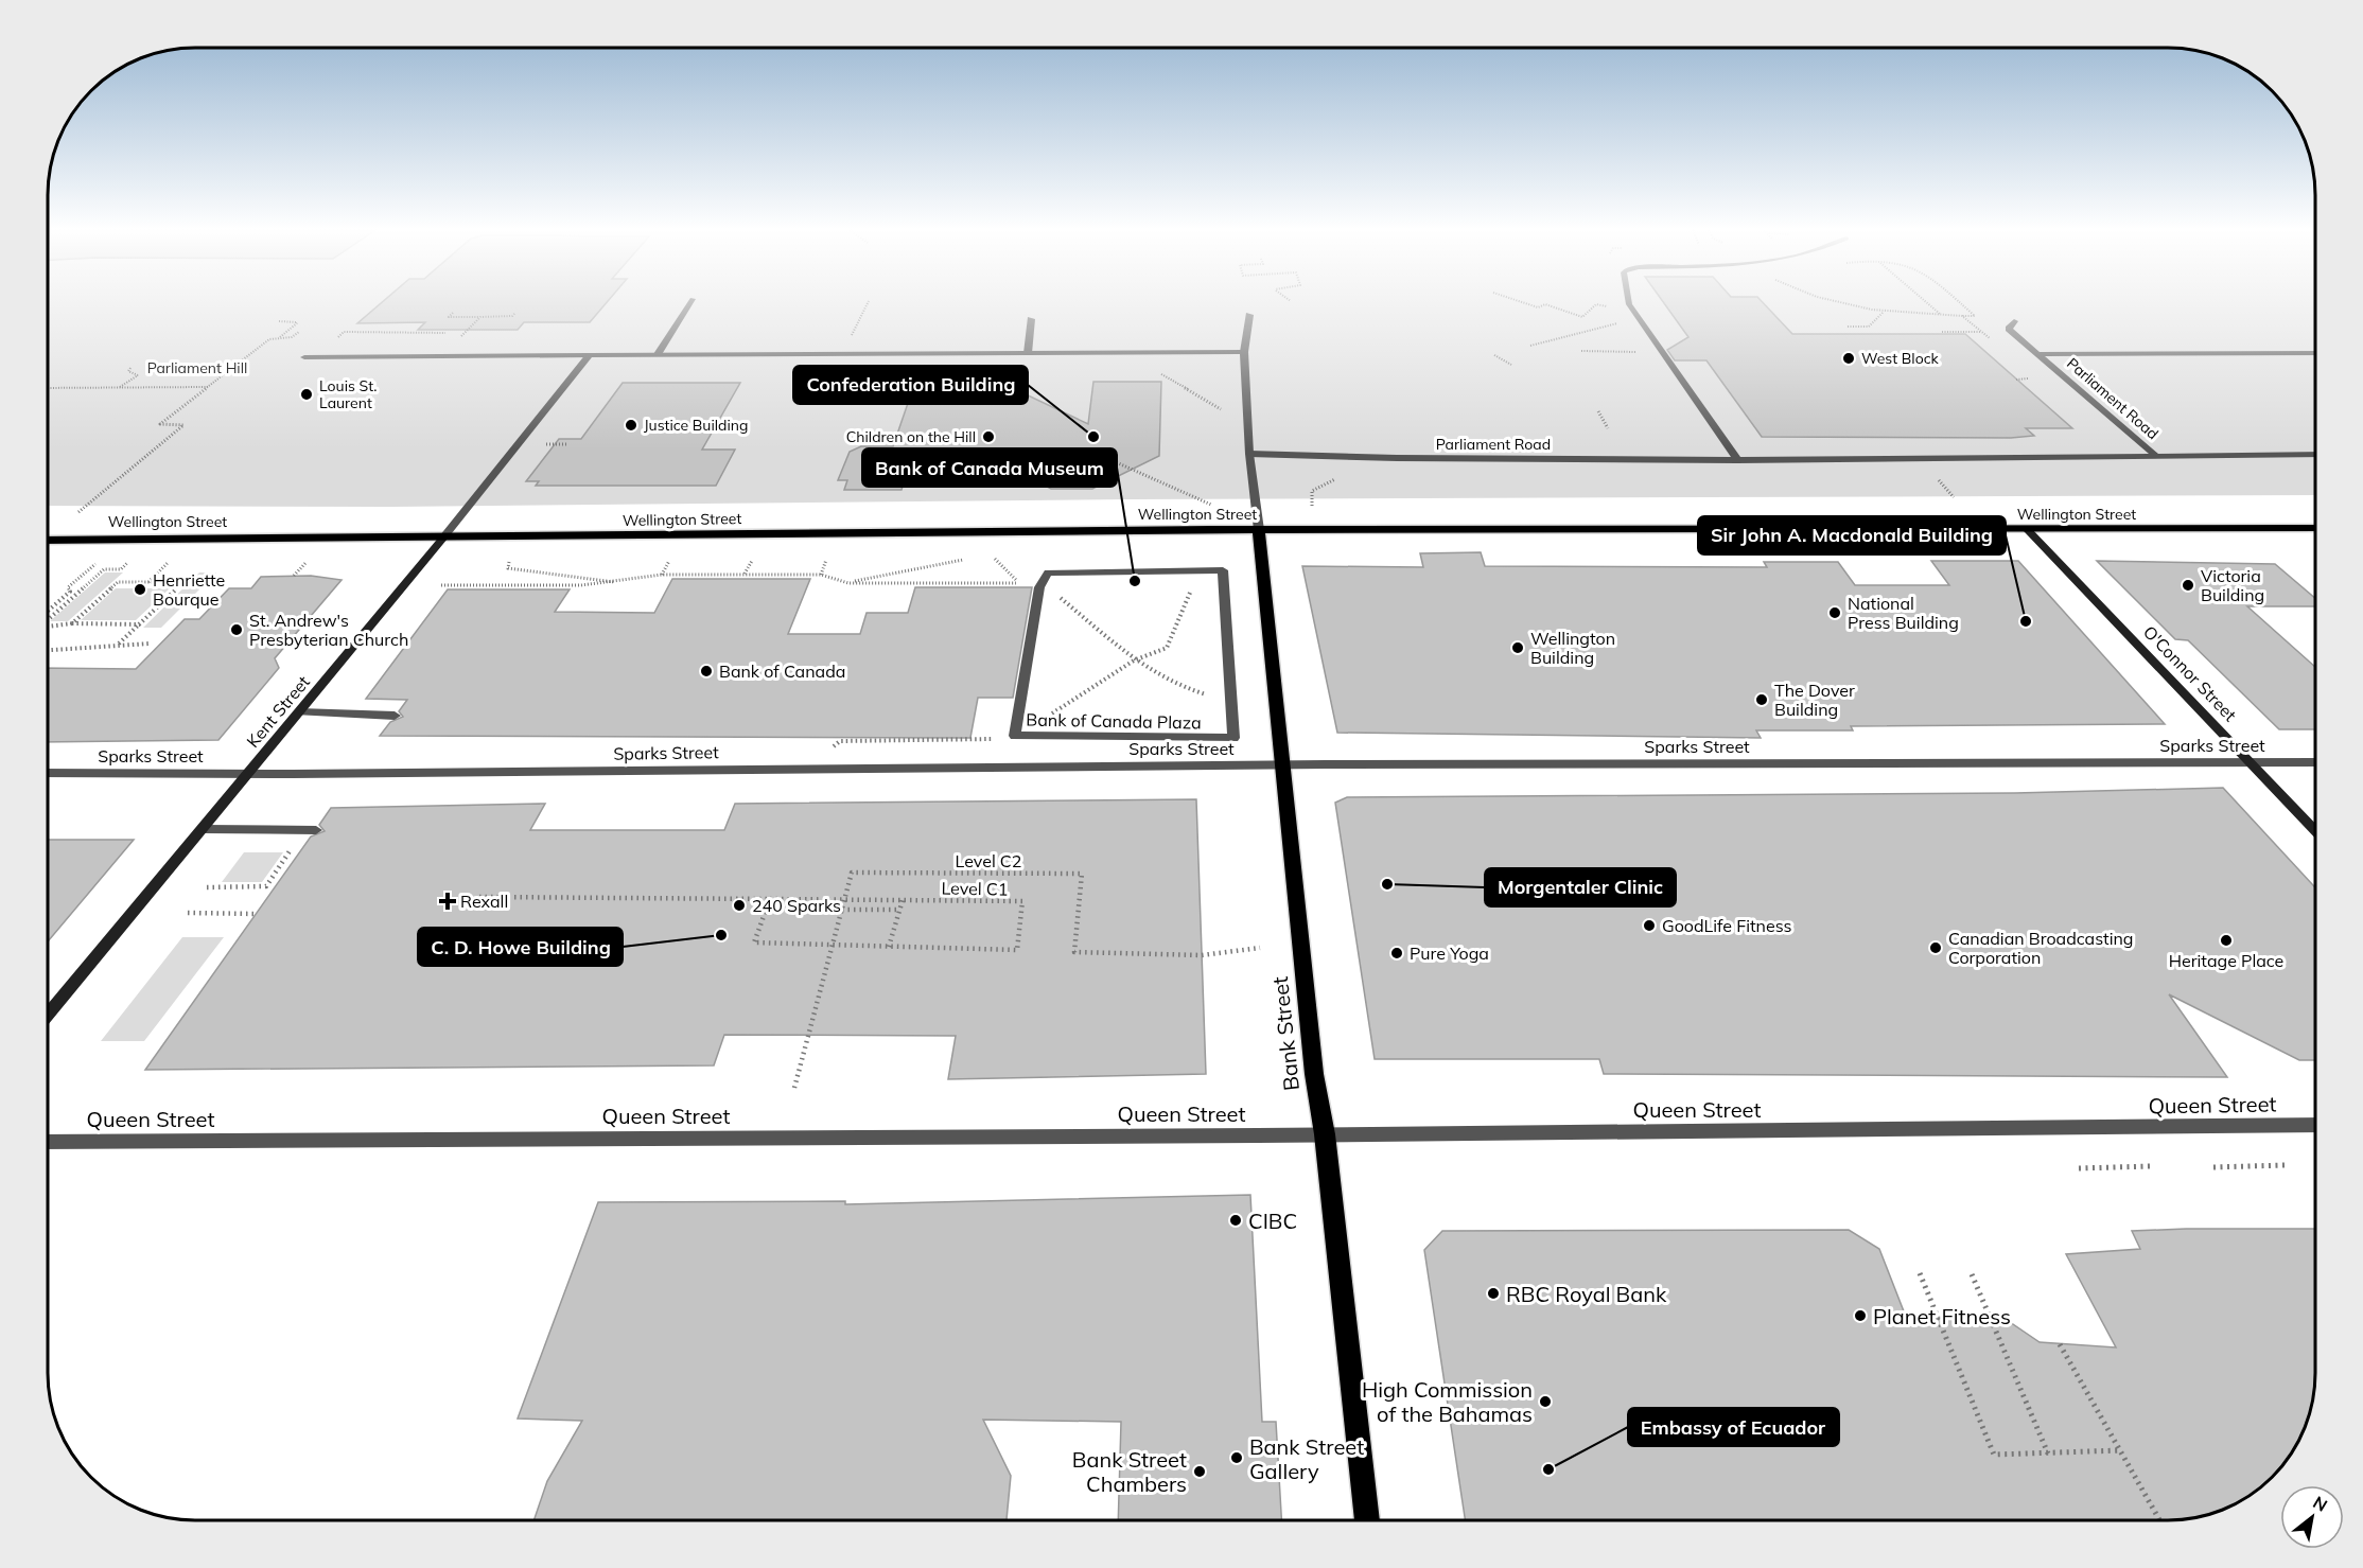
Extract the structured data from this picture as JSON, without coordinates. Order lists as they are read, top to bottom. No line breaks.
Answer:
{"streets":{"main road":["Wellington Street","O'Connor Street","Kent Street","Bank Street"],"street":["Parliament Road","Bank of Canada Plaza","Sparks Street","Queen Street"],"path":["Level C2","Level C1"]},"crossings":[["Wellington Street","O'Connor Street"],["Wellington Street","Kent Street"],["Wellington Street","Bank Street"],["O'Connor Street","Sparks Street"],["Kent Street","Sparks Street"],["Sparks Street","Bank Street"],["Bank Street","Queen Street"]],"parks":["Parliament Hill"],"places":{"other":["West Block","Louis St. Laurent","Justice Building","Children on the Hill","Confederation Building","Bank of Canada Museum","Victoria Building","Henriette Bourque","National Press Building","Sir John A. Macdonald Building","St. Andrew's Presbyterian Church","Wellington Building","Bank of Canada","The Dover Building","Morgentaler Clinic","240 Sparks","GoodLife Fitness","C. D. Howe Building","Heritage Place","Canadian Broadcasting Corporation","Pure Yoga","CIBC","RBC Royal Bank","Planet Fitness","High Commission of the Bahamas","Bank Street Gallery","Embassy of Ecuador","Bank Street Chambers"],"health":["Rexall"]},"north":"top right"}
